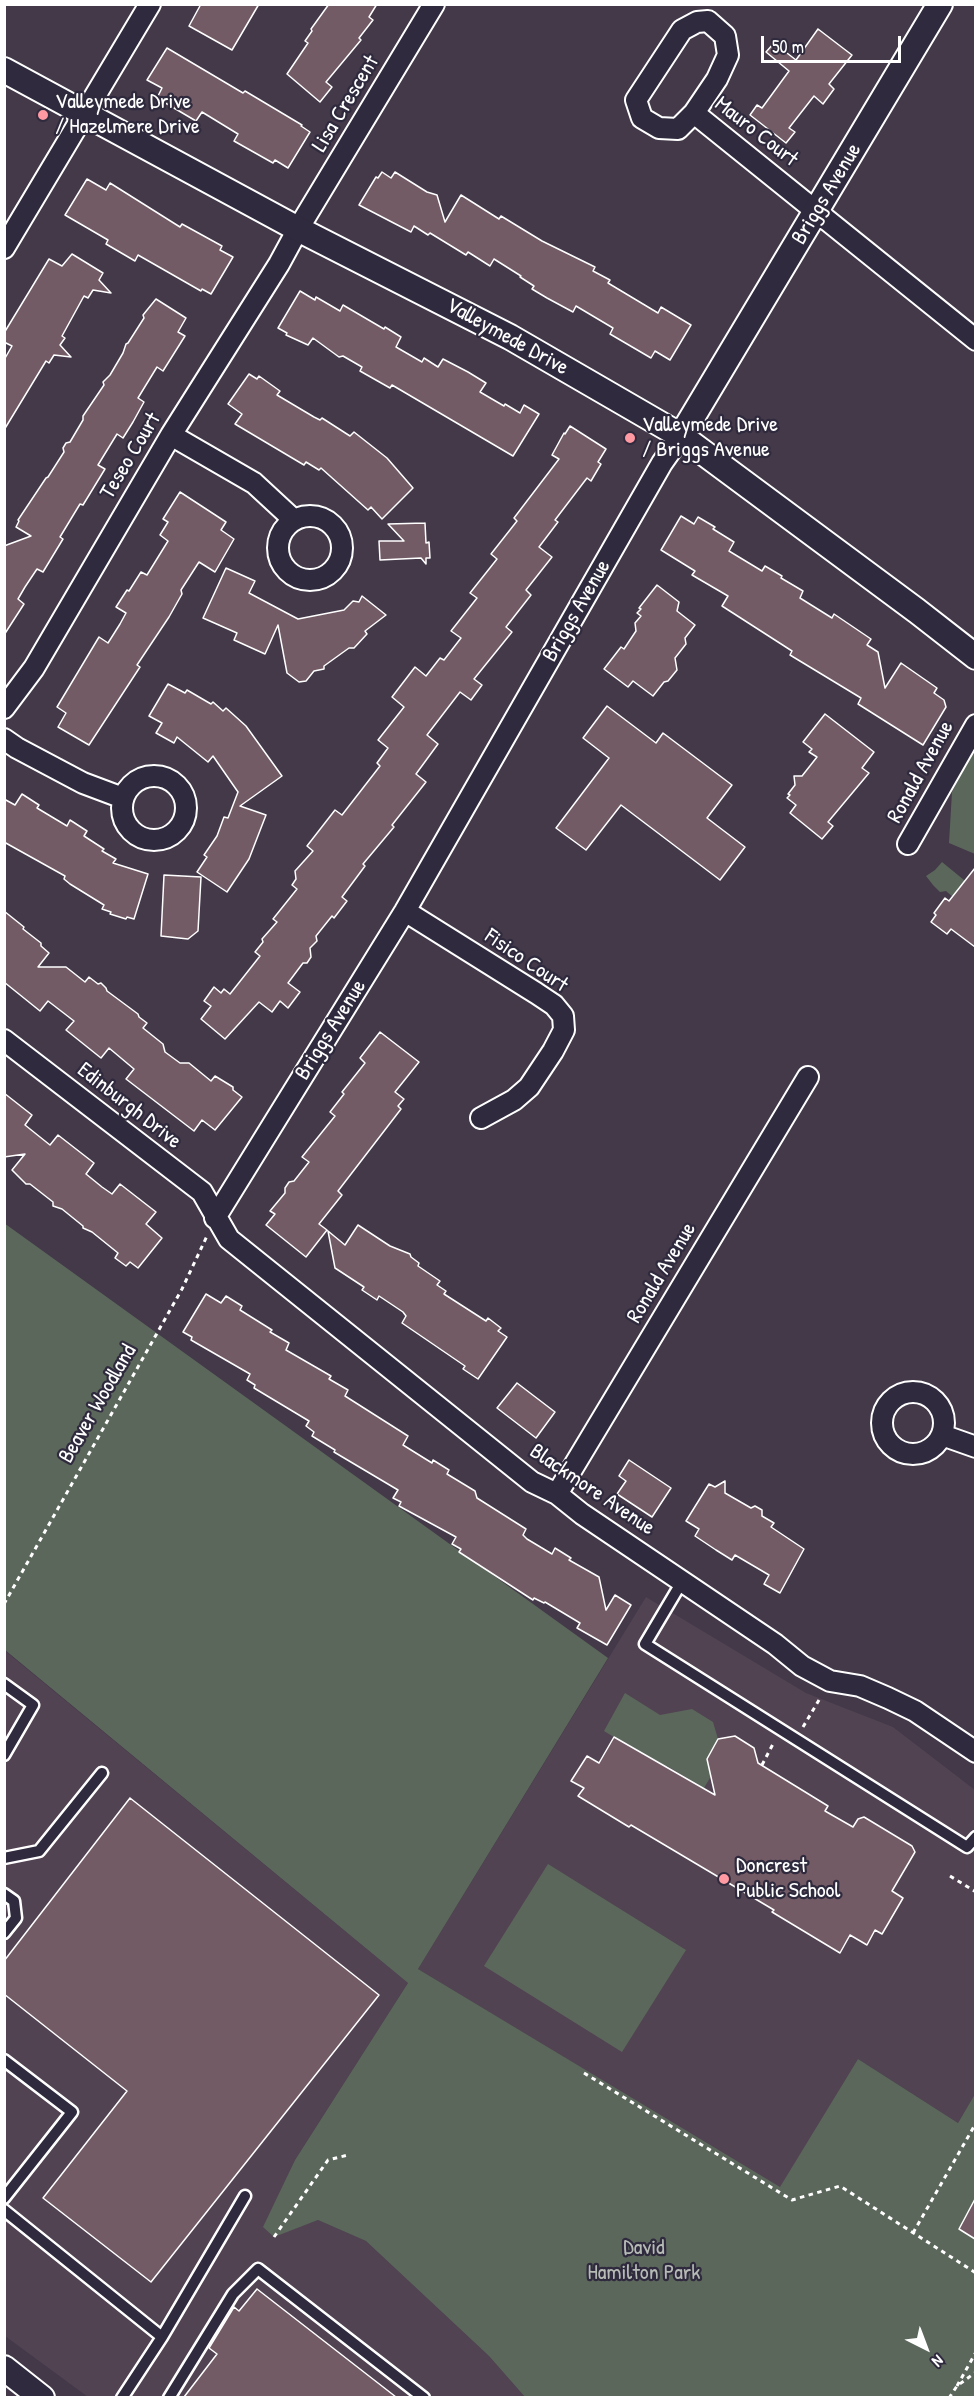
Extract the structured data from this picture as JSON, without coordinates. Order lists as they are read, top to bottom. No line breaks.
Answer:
{"streets":{"street":["Lisa Crescent","Mauro Court","Briggs Avenue","Valleymede Drive","Teseo Court","Ronald Avenue","Fisico Court","Edinburgh Drive","Blackmore Avenue"],"path":["Beaver Woodland"]},"crossings":[["Lisa Crescent","Valleymede Drive"],["Lisa Crescent","Teseo Court"],["Mauro Court","Briggs Avenue"],["Briggs Avenue","Valleymede Drive"],["Briggs Avenue","Fisico Court"],["Briggs Avenue","Edinburgh Drive"],["Briggs Avenue","Beaver Woodland"],["Briggs Avenue","Blackmore Avenue"],["Valleymede Drive","Teseo Court"],["Ronald Avenue","Blackmore Avenue"],["Edinburgh Drive","Beaver Woodland"],["Edinburgh Drive","Blackmore Avenue"],["Beaver Woodland","Blackmore Avenue"]],"parks":["David Hamilton Park"],"places":["Valleymede Drive / Hazelmere Drive","Valleymede Drive / Briggs Avenue","Doncrest Public School"],"scale_bar":"50 m","north":"bottom right"}
